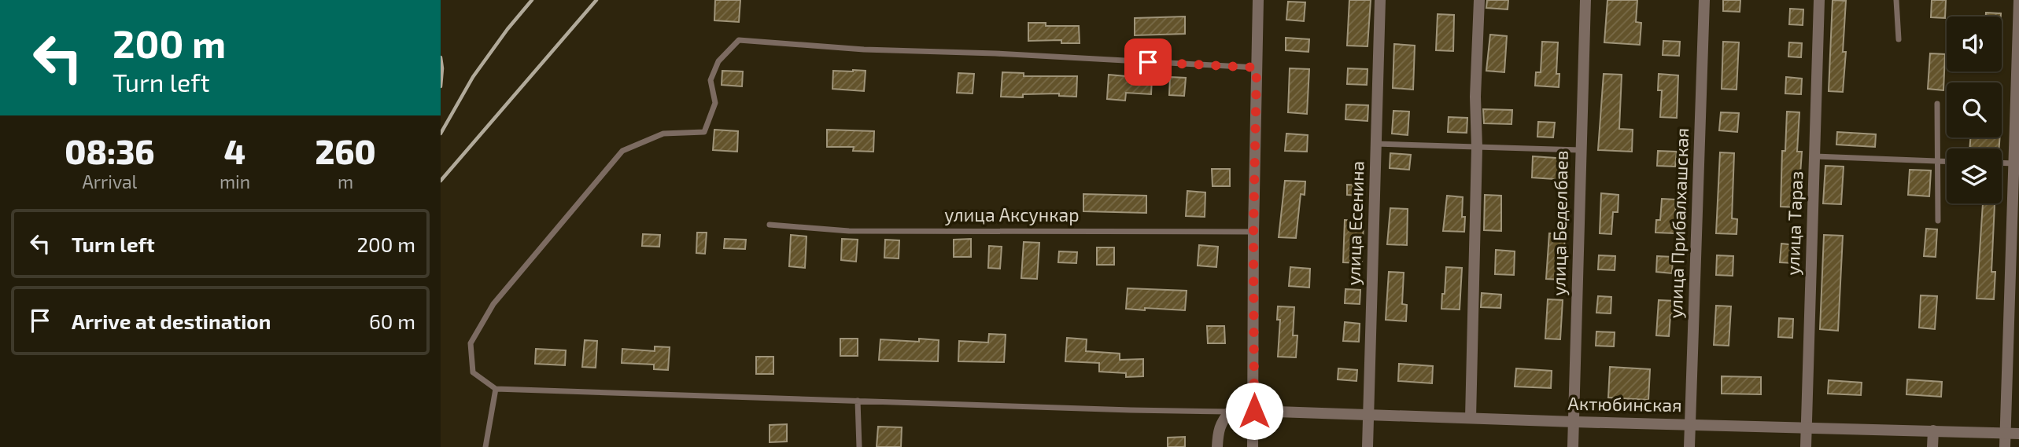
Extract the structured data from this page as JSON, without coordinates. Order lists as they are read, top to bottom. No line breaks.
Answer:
{"streets":{"street":["улица Есенина","улица Беделбаев","улица Прибалхашская","улица Тараз","Актюбинская"],"lane":["улица Аксункар"]},"crossings":[["улица Есенина","Актюбинская"],["улица Беделбаев","Актюбинская"],["улица Прибалхашская","Актюбинская"],["улица Тараз","Актюбинская"]],"page":{"turn":["200 m","Turn left"],"eta":["08:36","Arrival","4","min","260","m"],"list":[{"name":"Turn left","value":"200 m"},{"name":"Arrive at destination","value":"60 m"}]}}
